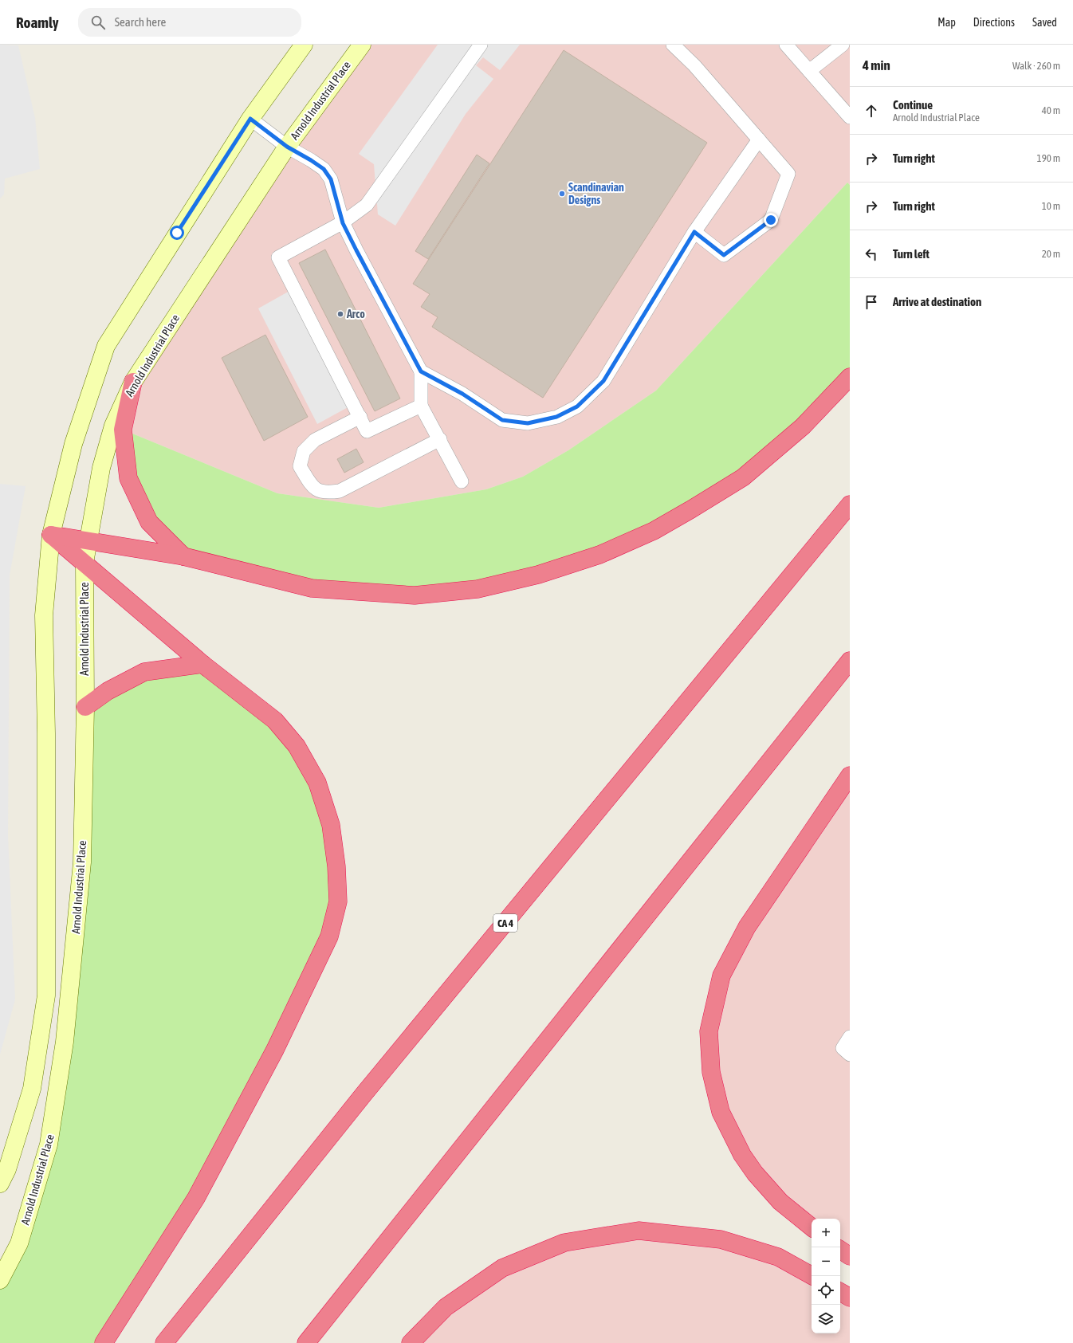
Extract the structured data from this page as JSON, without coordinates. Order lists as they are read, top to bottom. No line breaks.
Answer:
{"streets":{"highway":["CA 4"],"street":["Arnold Industrial Place"]},"places":["Scandinavian Designs","Arco"],"page":{"header":"Roamly","search":"Search here","nav":["Map","Directions","Saved"],"heading":["4 min","Walk · 260 m"],"list":[["Continue","Arnold Industrial Place","40 m"],["Turn right","190 m"],["Turn right","10 m"],["Turn left","20 m"],"Arrive at destination"],"map_buttons":["+","−"]}}
